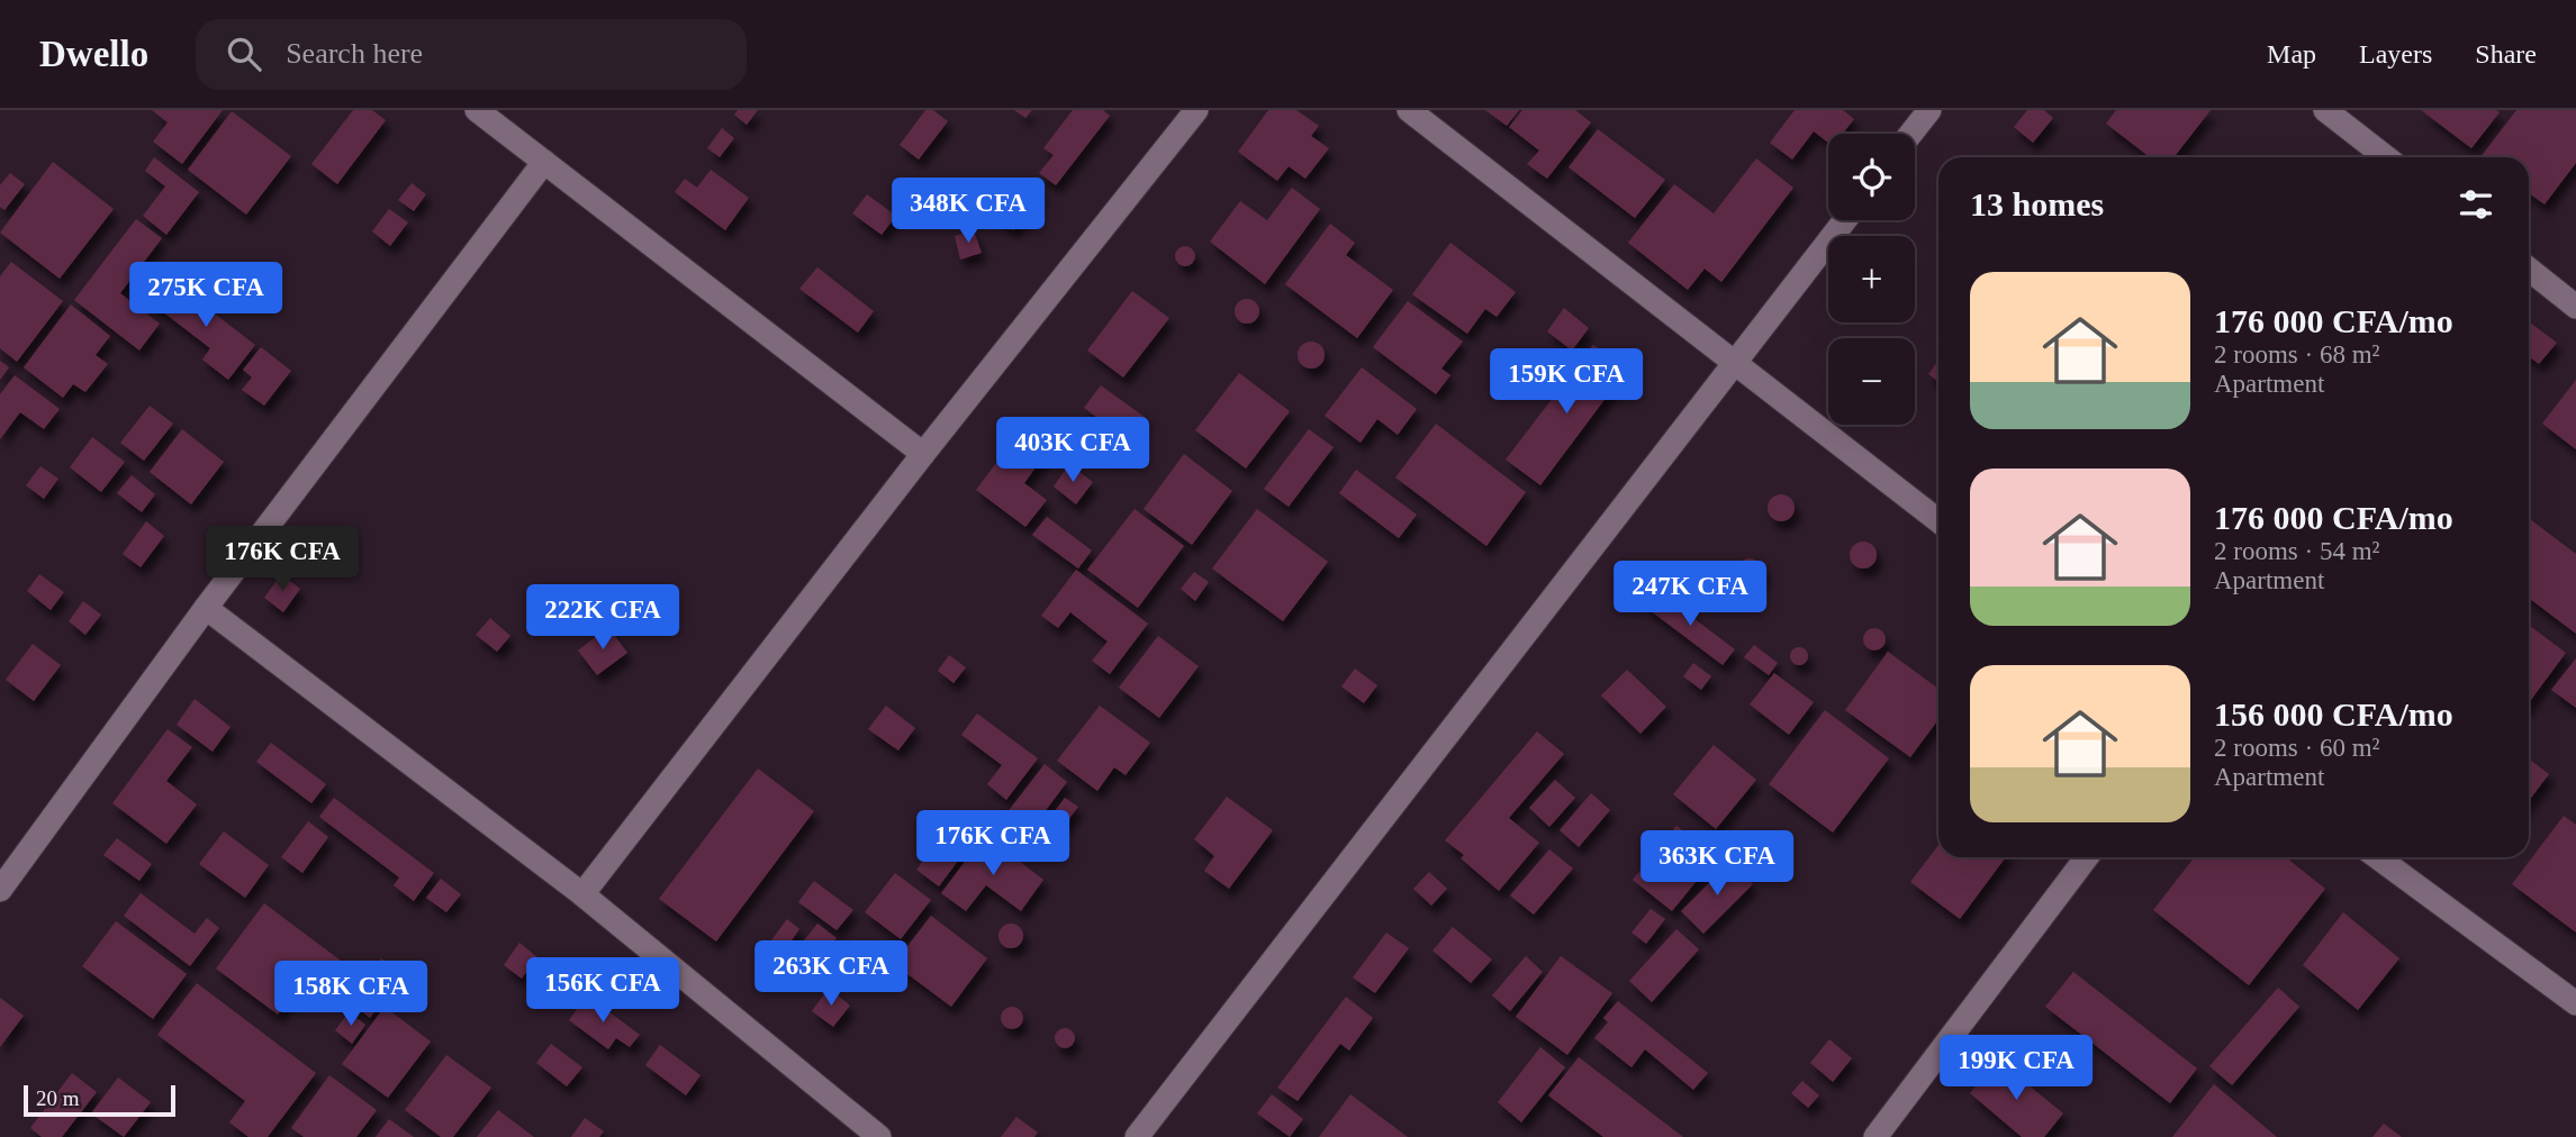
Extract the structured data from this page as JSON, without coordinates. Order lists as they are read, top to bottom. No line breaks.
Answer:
{"scale_bar":"20 m","page":{"header":"Dwello","search":"Search here","nav":["Map","Layers","Share"],"map_buttons":["+","−"],"heading":"13 homes","price":["348K CFA","275K CFA","159K CFA","403K CFA","176K CFA","247K CFA","222K CFA","176K CFA","363K CFA","263K CFA","156K CFA","158K CFA","199K CFA"],"list":[{"name":"176 000 CFA/mo","note":"2 rooms · 68 m² · Apartment"},{"name":"176 000 CFA/mo","note":"2 rooms · 54 m² · Apartment"},{"name":"156 000 CFA/mo","note":"2 rooms · 60 m² · Apartment"}],"scale":"20 m"}}
